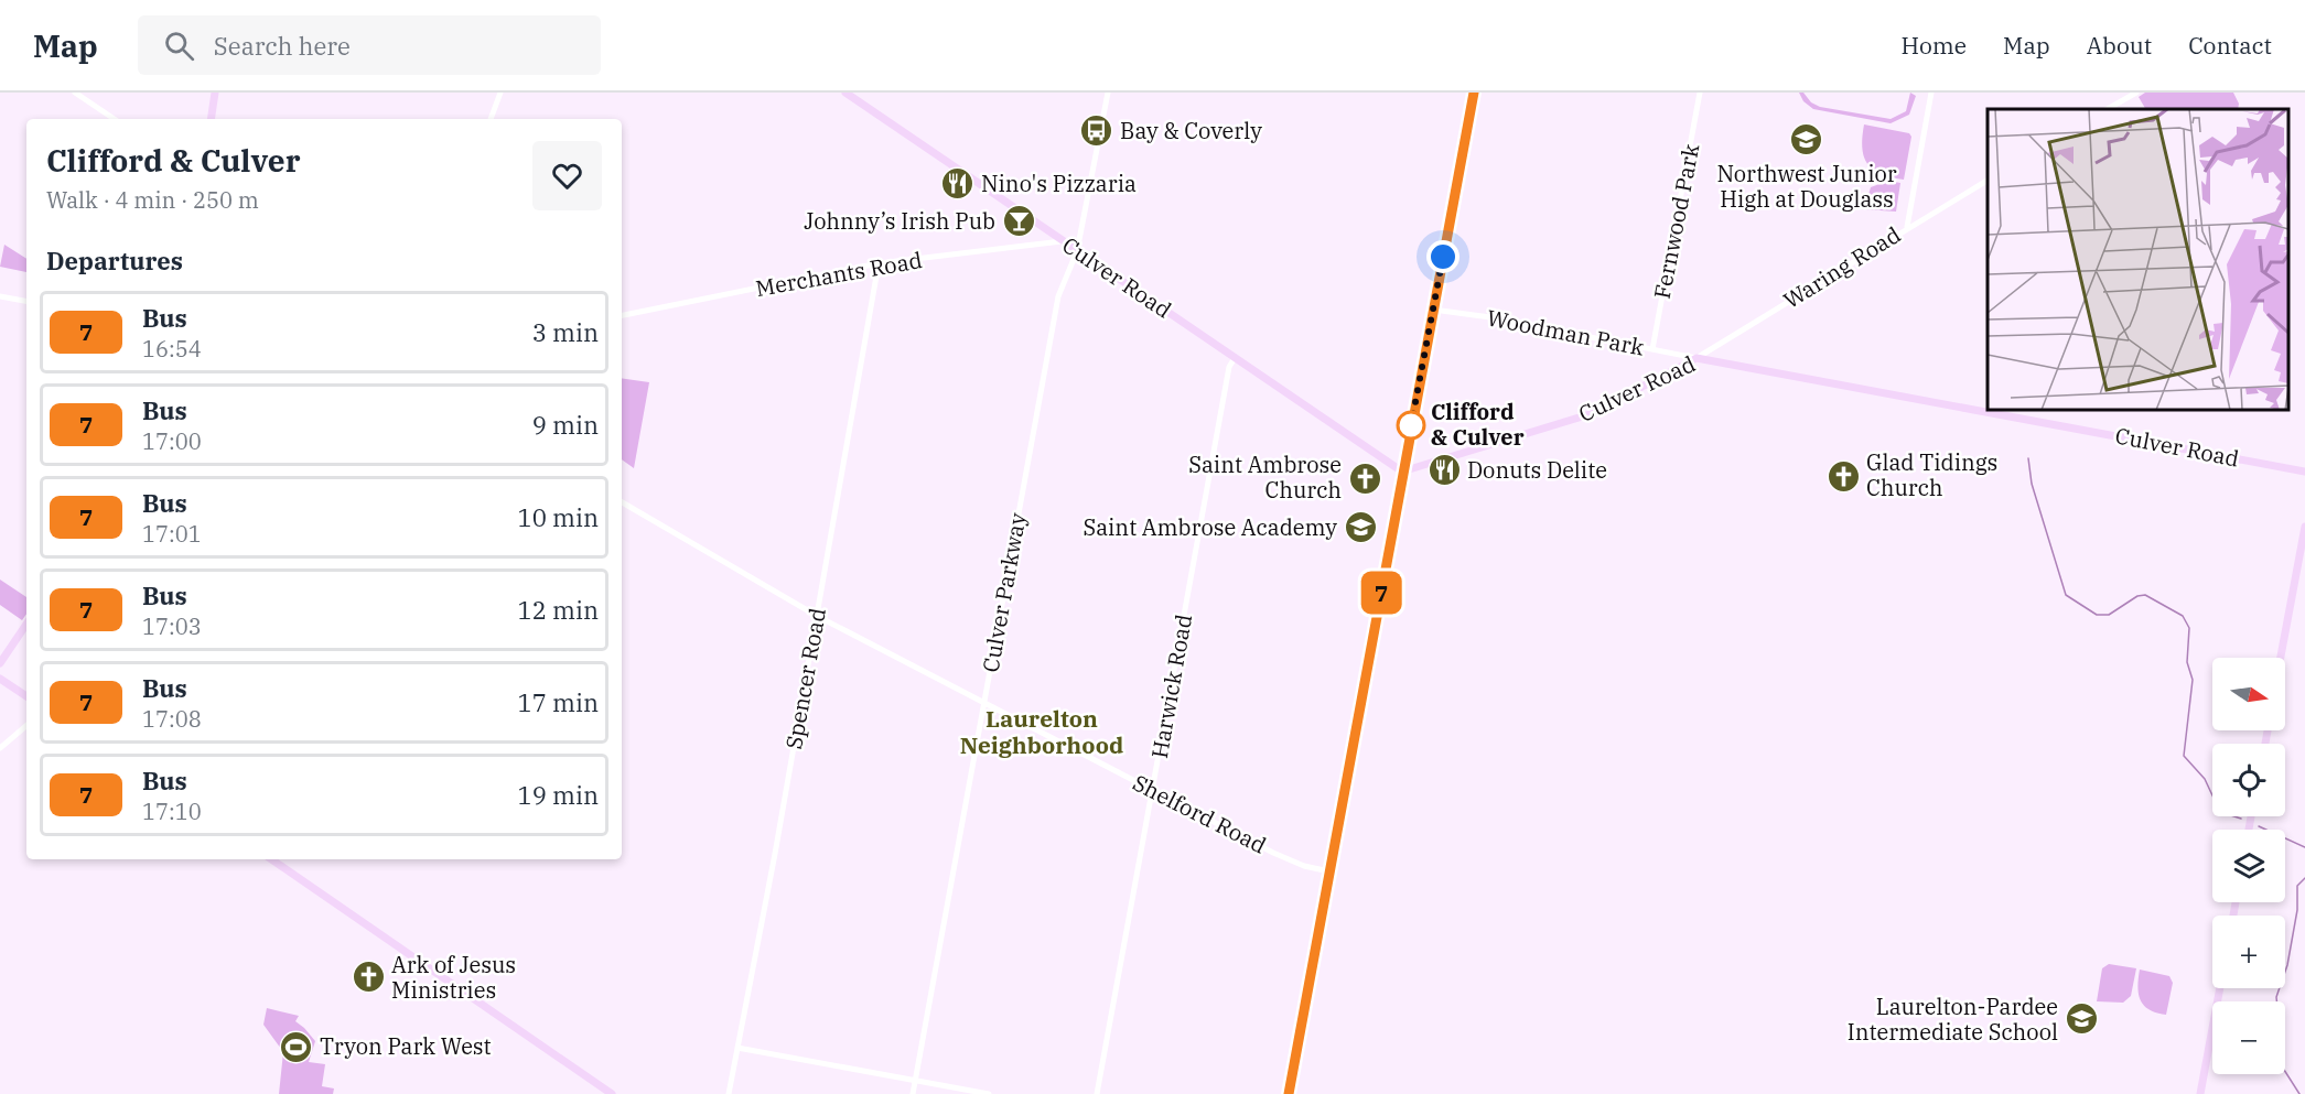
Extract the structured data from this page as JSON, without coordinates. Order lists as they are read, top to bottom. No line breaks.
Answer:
{"streets":{"main road":["Culver Road"],"street":["Fernwood Park","Waring Road","Merchants Road","Woodman Park","Culver Parkway","Spencer Road","Harwick Road","Shelford Road"]},"crossings":[["Fernwood Park","Woodman Park"],["Waring Road","Culver Road"],["Waring Road","Woodman Park"],["Merchants Road","Culver Road"],["Merchants Road","Spencer Road"],["Culver Road","Woodman Park"],["Culver Road","Culver Parkway"],["Culver Road","Harwick Road"],["Culver Parkway","Shelford Road"],["Spencer Road","Shelford Road"],["Harwick Road","Shelford Road"]],"districts":["Laurelton Neighborhood"],"places":{"bus stop":["Bay & Coverly"],"school or university":["Northwest Junior High at Douglass","Saint Ambrose Academy","Laurelton-Pardee Intermediate School"],"restaurant":["Nino's Pizzaria","Donuts Delite"],"bar":["Johnny’s Irish Pub"],"other":["Clifford & Culver"],"church":["Glad Tidings Church","Saint Ambrose Church","Ark of Jesus Ministries"],"sports":["Tryon Park West"]},"lines":["bus line 7"],"north":"right","page":{"header":"Map","search":"Search here","nav":["Home","Map","About","Contact"],"on_map":"7","heading":[["Clifford & Culver","Walk · 4 min · 250 m"],"Departures"],"list":[{"mark":"7","name":"Bus","note":"16:54","value":"3 min"},{"mark":"7","name":"Bus","note":"17:00","value":"9 min"},{"mark":"7","name":"Bus","note":"17:01","value":"10 min"},{"mark":"7","name":"Bus","note":"17:03","value":"12 min"},{"mark":"7","name":"Bus","note":"17:08","value":"17 min"},{"mark":"7","name":"Bus","note":"17:10","value":"19 min"}],"map_buttons":["+","−"]}}
